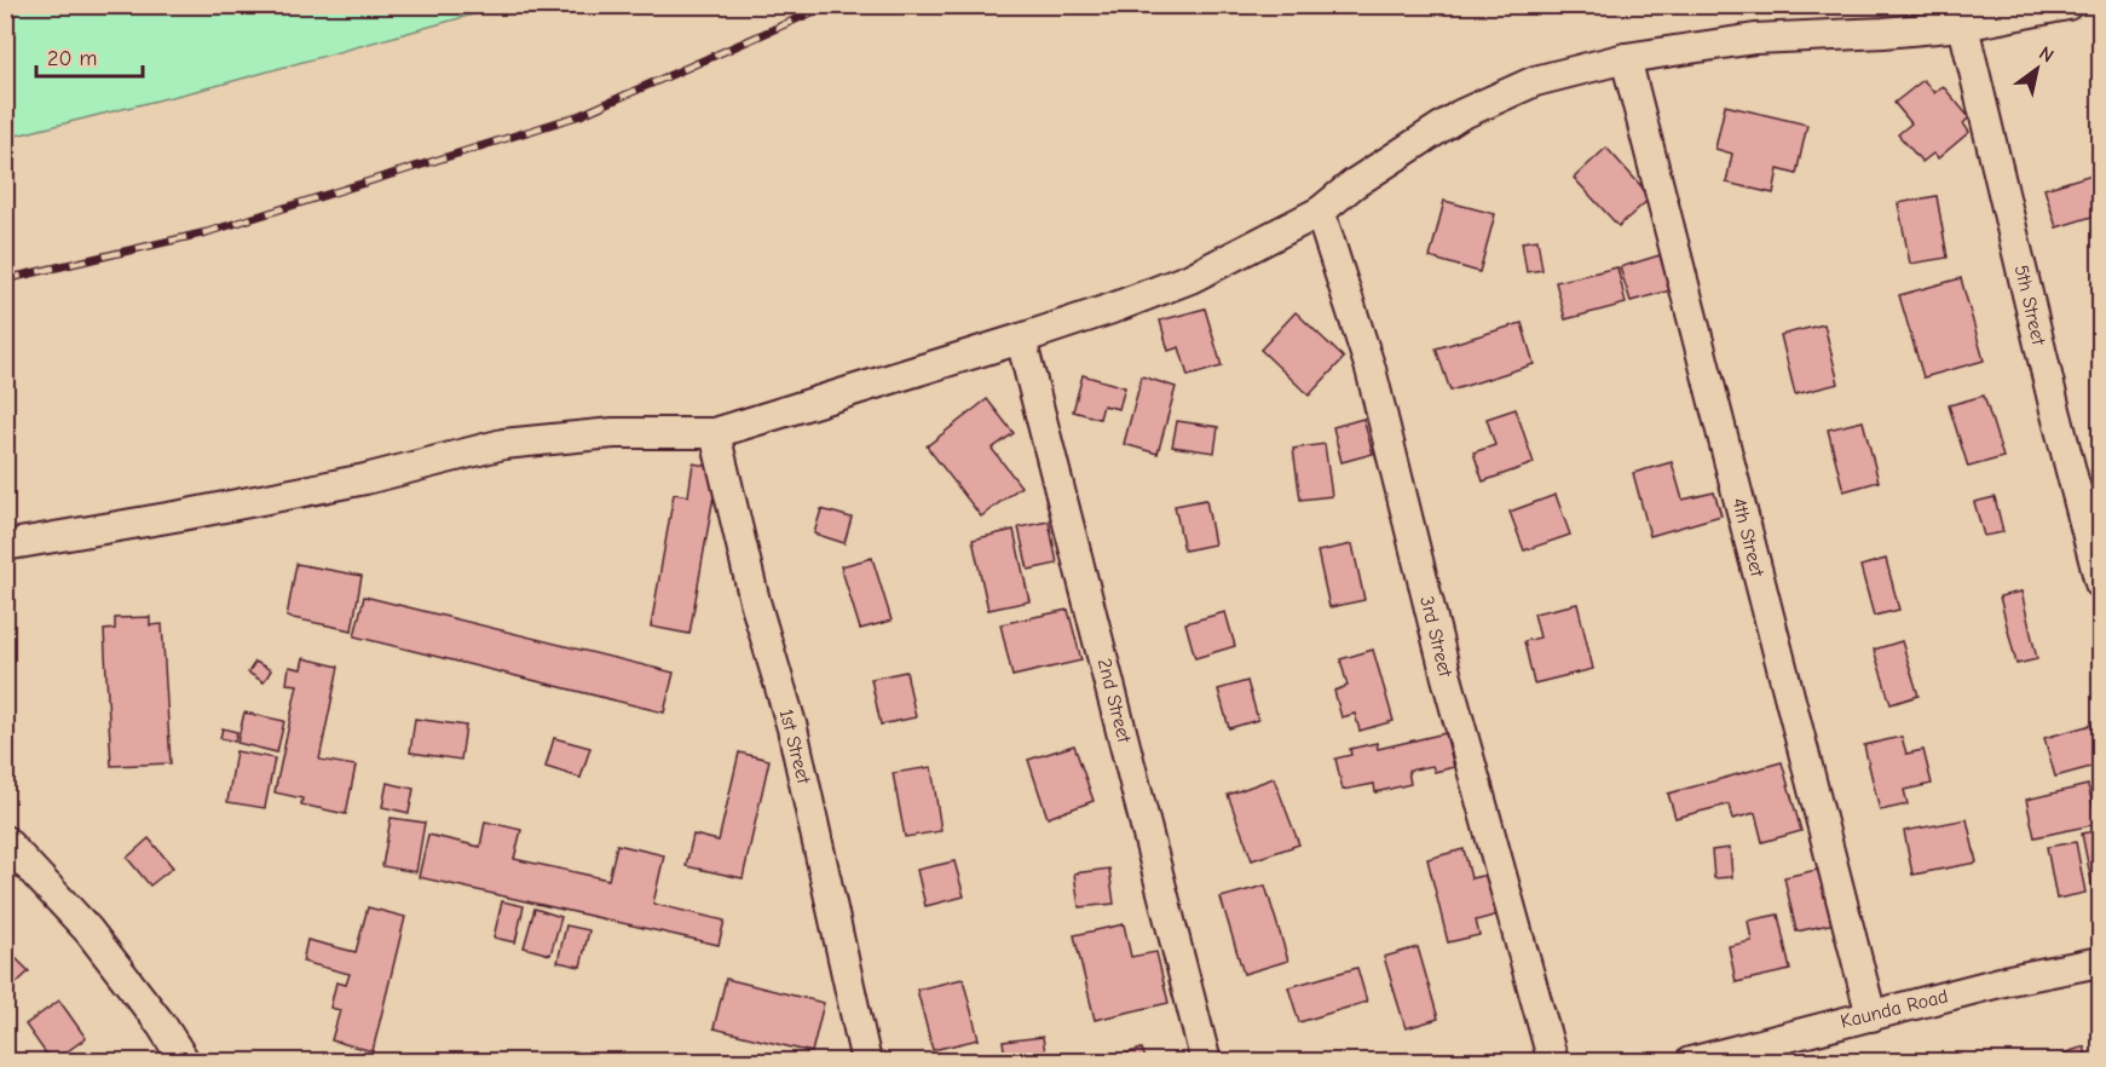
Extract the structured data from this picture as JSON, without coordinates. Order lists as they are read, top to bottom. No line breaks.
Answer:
{"streets":{"street":["5th Street","4th Street","3rd Street","2nd Street","1st Street","Kaunda Road"]},"crossings":[["4th Street","Kaunda Road"]],"scale_bar":"20 m","north":"top right"}
